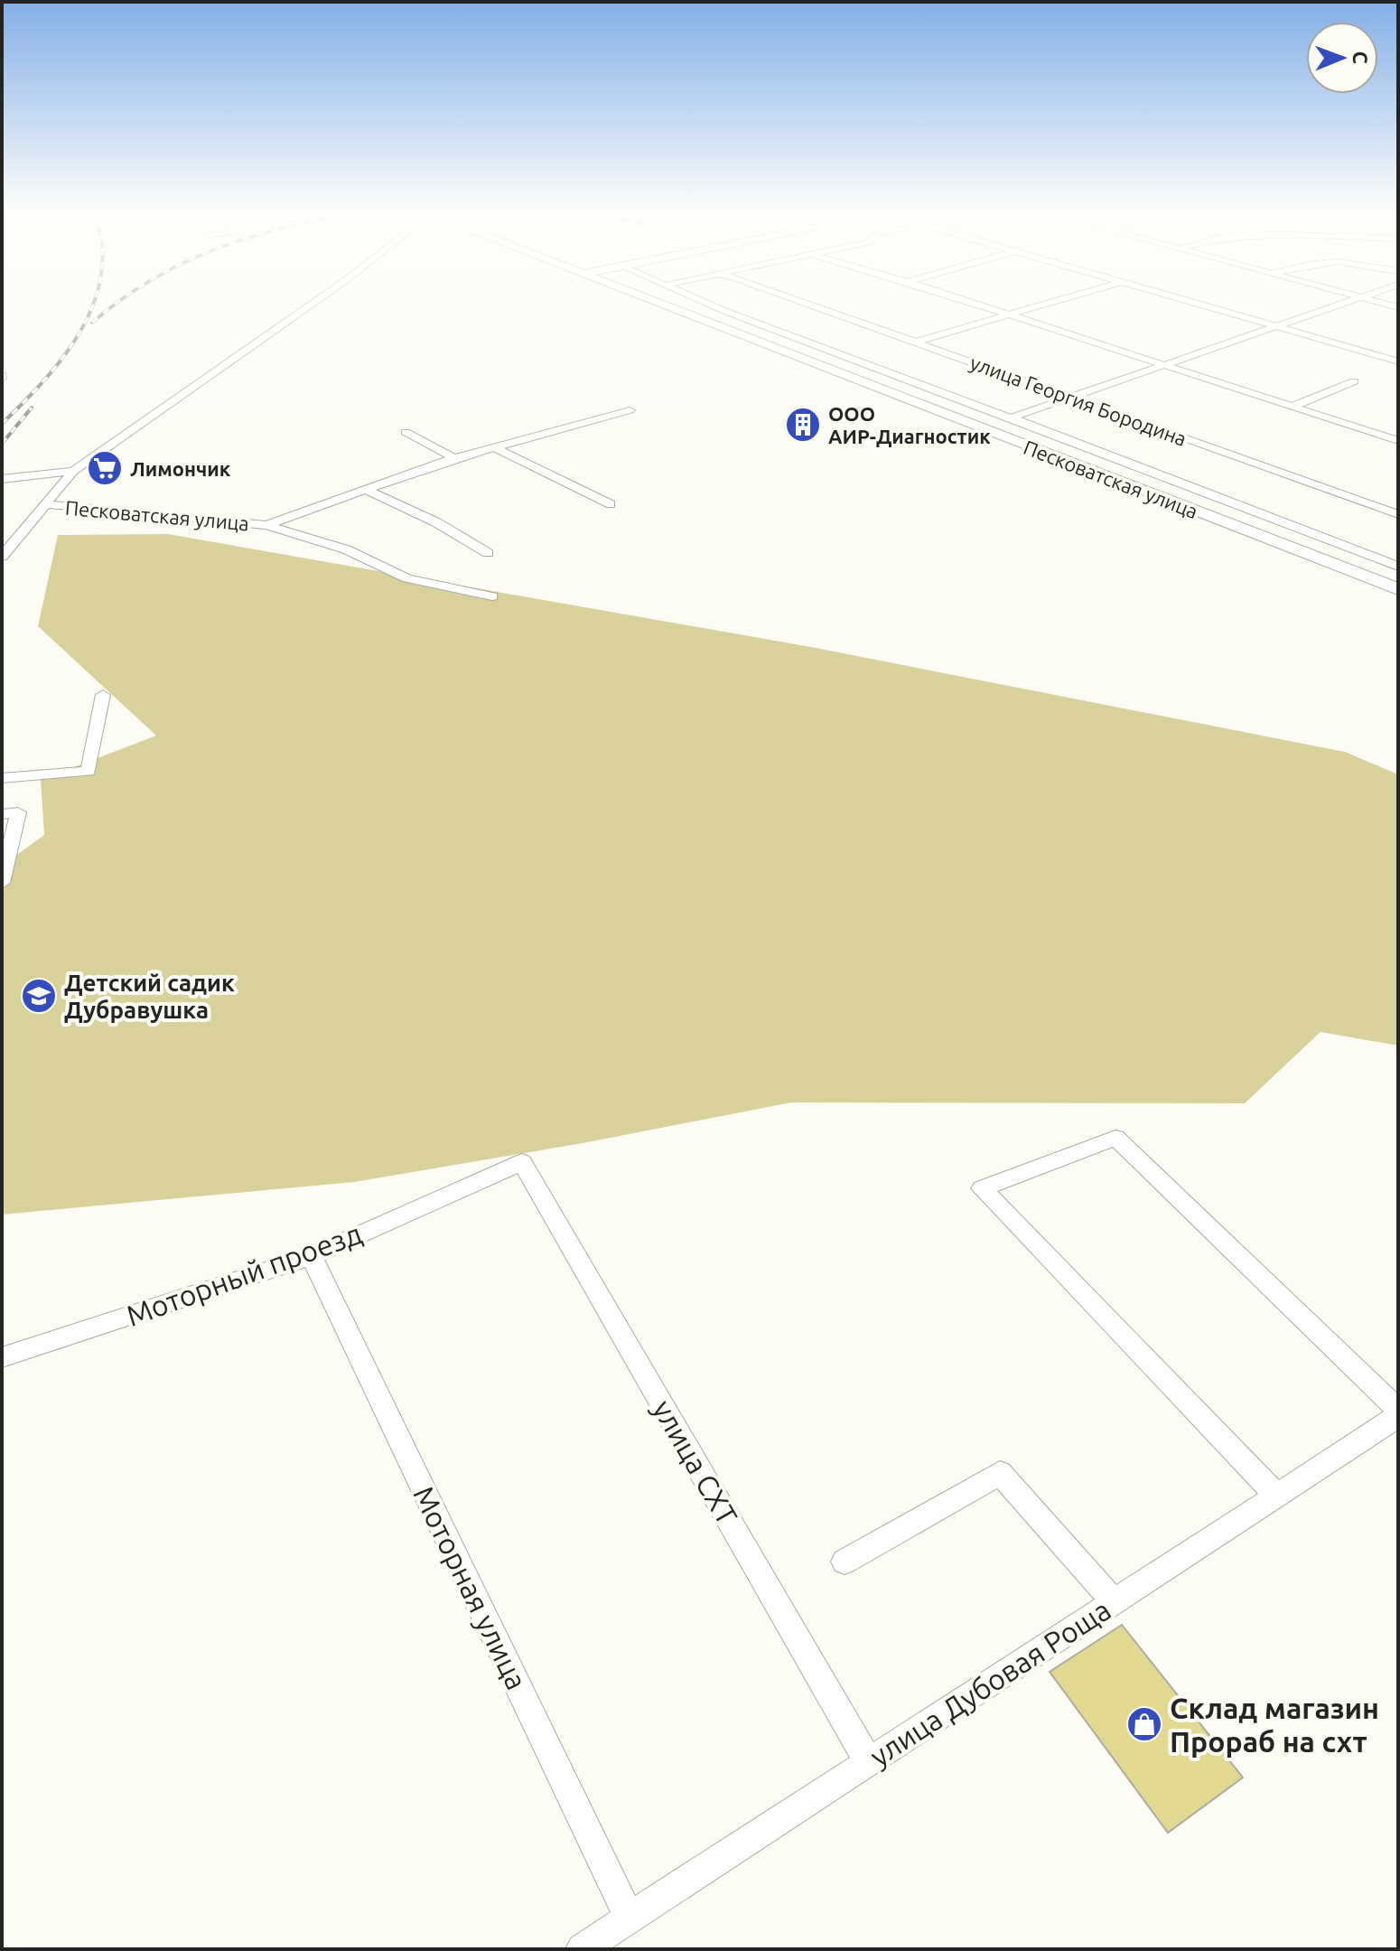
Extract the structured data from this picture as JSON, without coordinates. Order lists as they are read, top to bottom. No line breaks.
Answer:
{"streets":{"main road":["Песковатская улица"],"street":["улица Георгия Бородина","Моторный проезд","улица СХТ","Моторная улица","улица Дубовая Роща"]},"crossings":[["Моторный проезд","улица СХТ"],["Моторный проезд","Моторная улица"],["улица СХТ","улица Дубовая Роща"],["Моторная улица","улица Дубовая Роща"]],"places":{"building":["ООО АИР-Диагностик"],"supermarket":["Лимончик"],"school or university":["Детский садик Дубравушка"],"shop":["Склад магазин Прораб на схт"]},"north":"right"}
